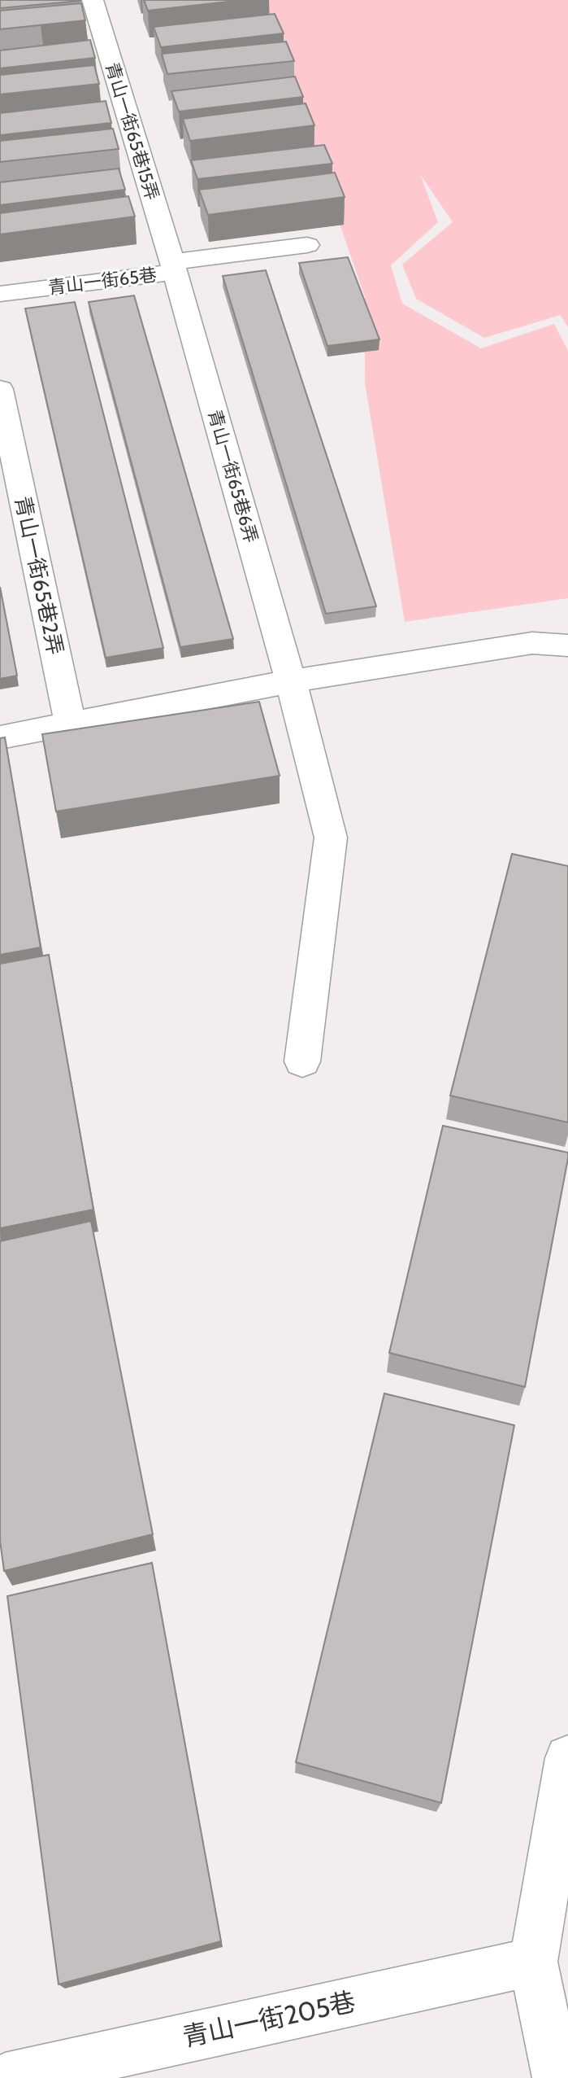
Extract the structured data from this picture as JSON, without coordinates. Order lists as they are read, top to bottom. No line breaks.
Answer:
{"streets":{"street":["青山一街65巷15弄","青山一街65巷","青山一街65巷6弄","青山一街65巷2弄","青山一街205巷"]},"crossings":[["青山一街65巷15弄","青山一街65巷"],["青山一街65巷15弄","青山一街65巷6弄"],["青山一街65巷","青山一街65巷6弄"]]}
